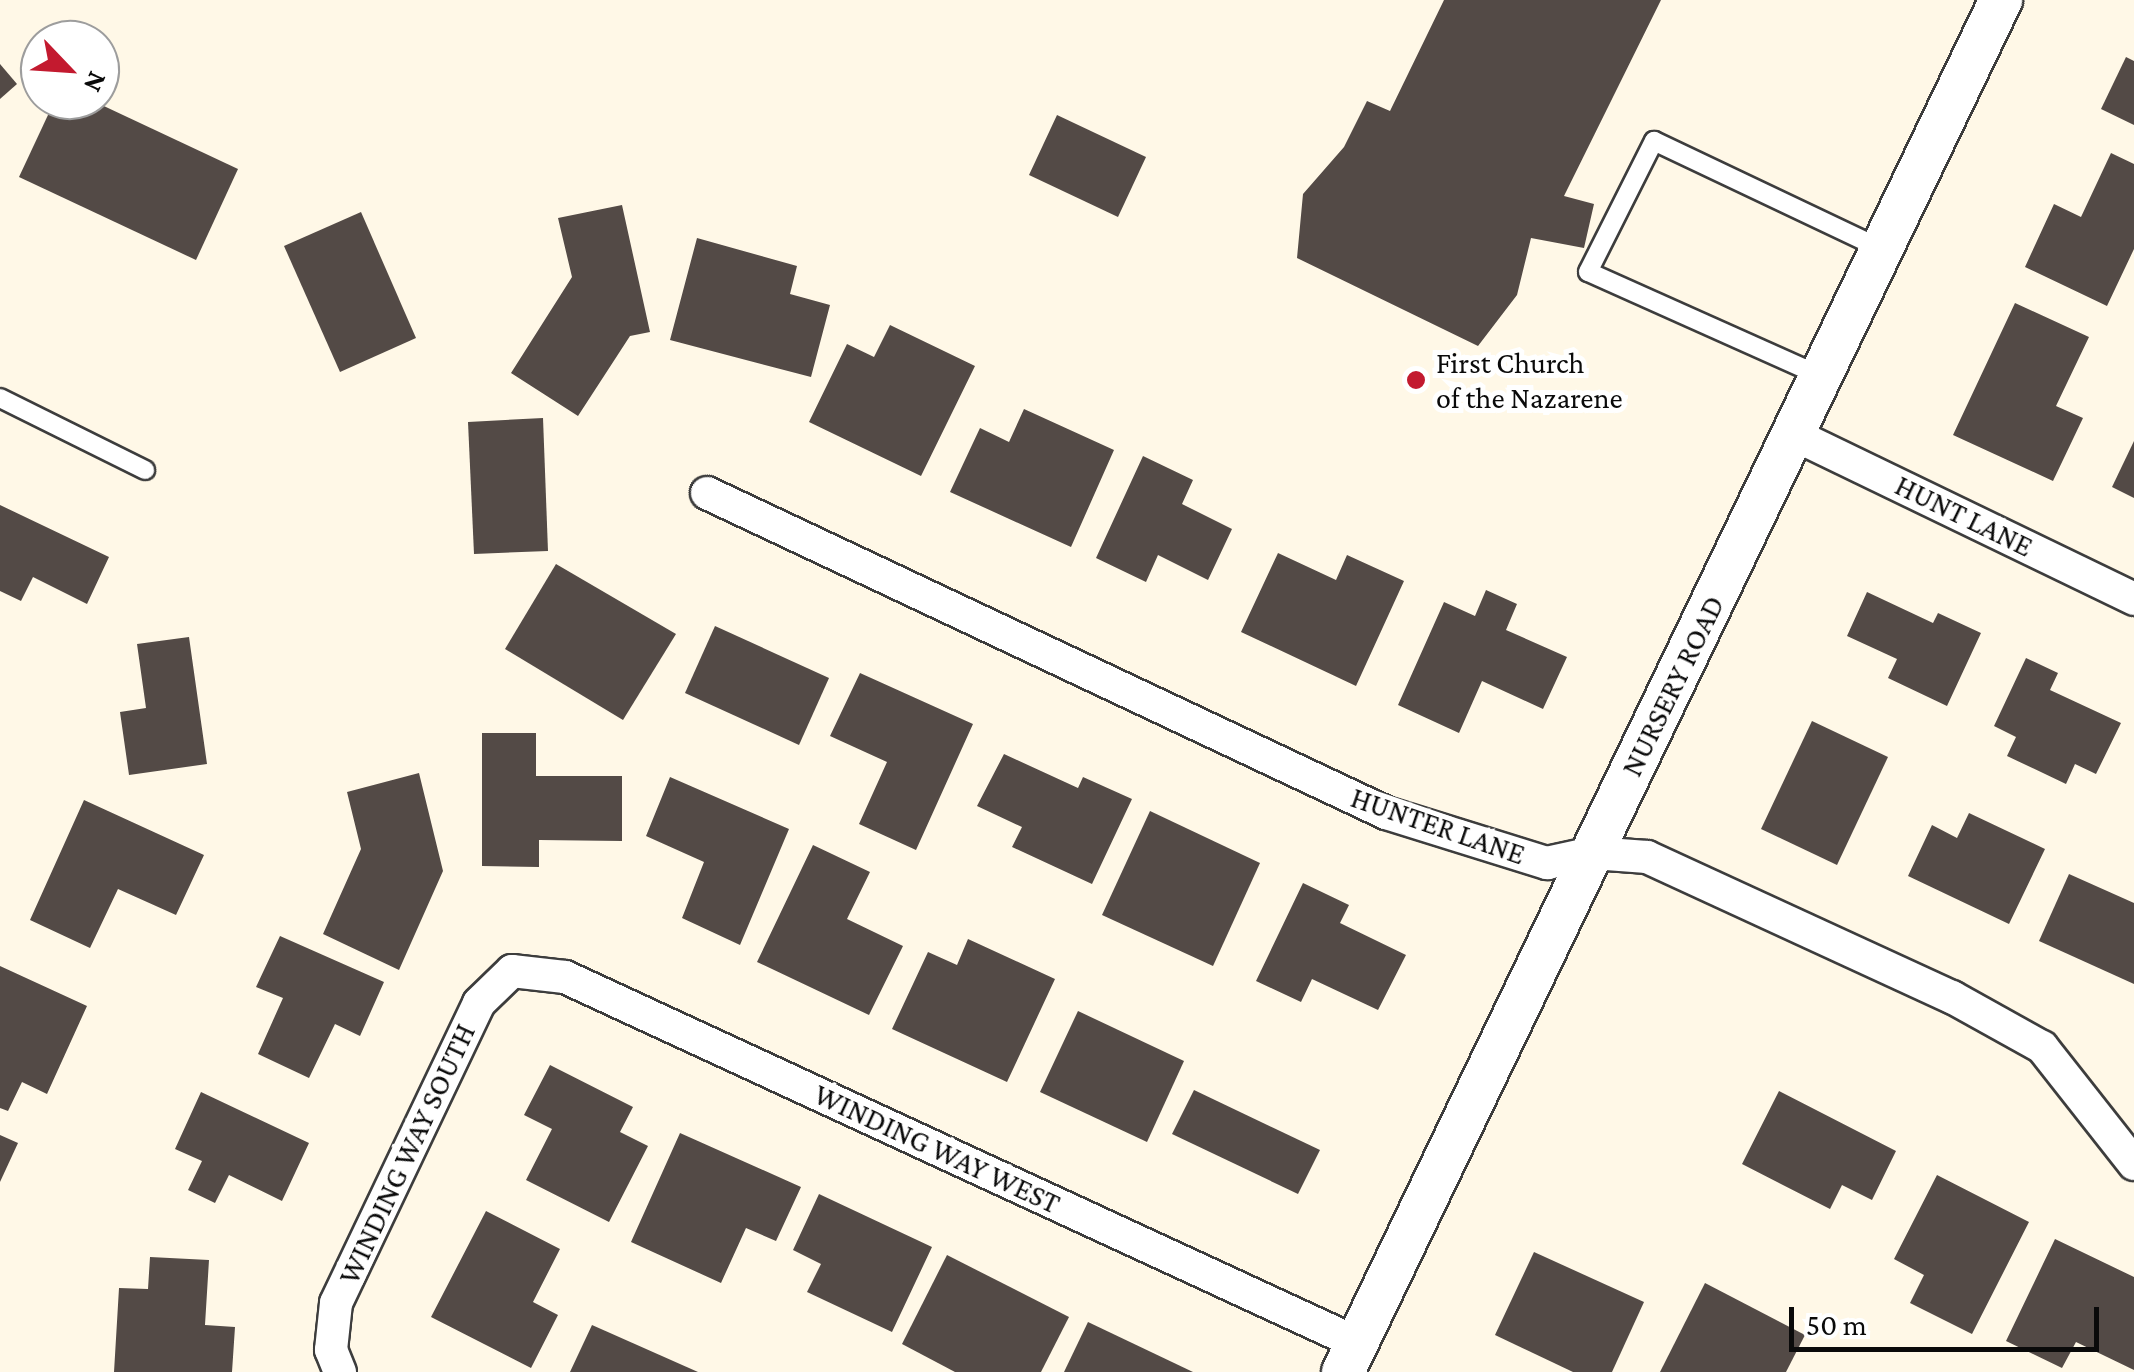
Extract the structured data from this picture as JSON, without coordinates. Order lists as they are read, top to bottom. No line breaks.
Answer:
{"streets":{"street":["HUNT LANE","NURSERY ROAD","HUNTER LANE","WINDING WAY WEST","WINDING WAY SOUTH"]},"crossings":[["HUNT LANE","NURSERY ROAD"],["NURSERY ROAD","HUNTER LANE"],["NURSERY ROAD","WINDING WAY WEST"],["WINDING WAY WEST","WINDING WAY SOUTH"]],"places":["First Church of the Nazarene"],"scale_bar":"50 m","north":"bottom right"}
